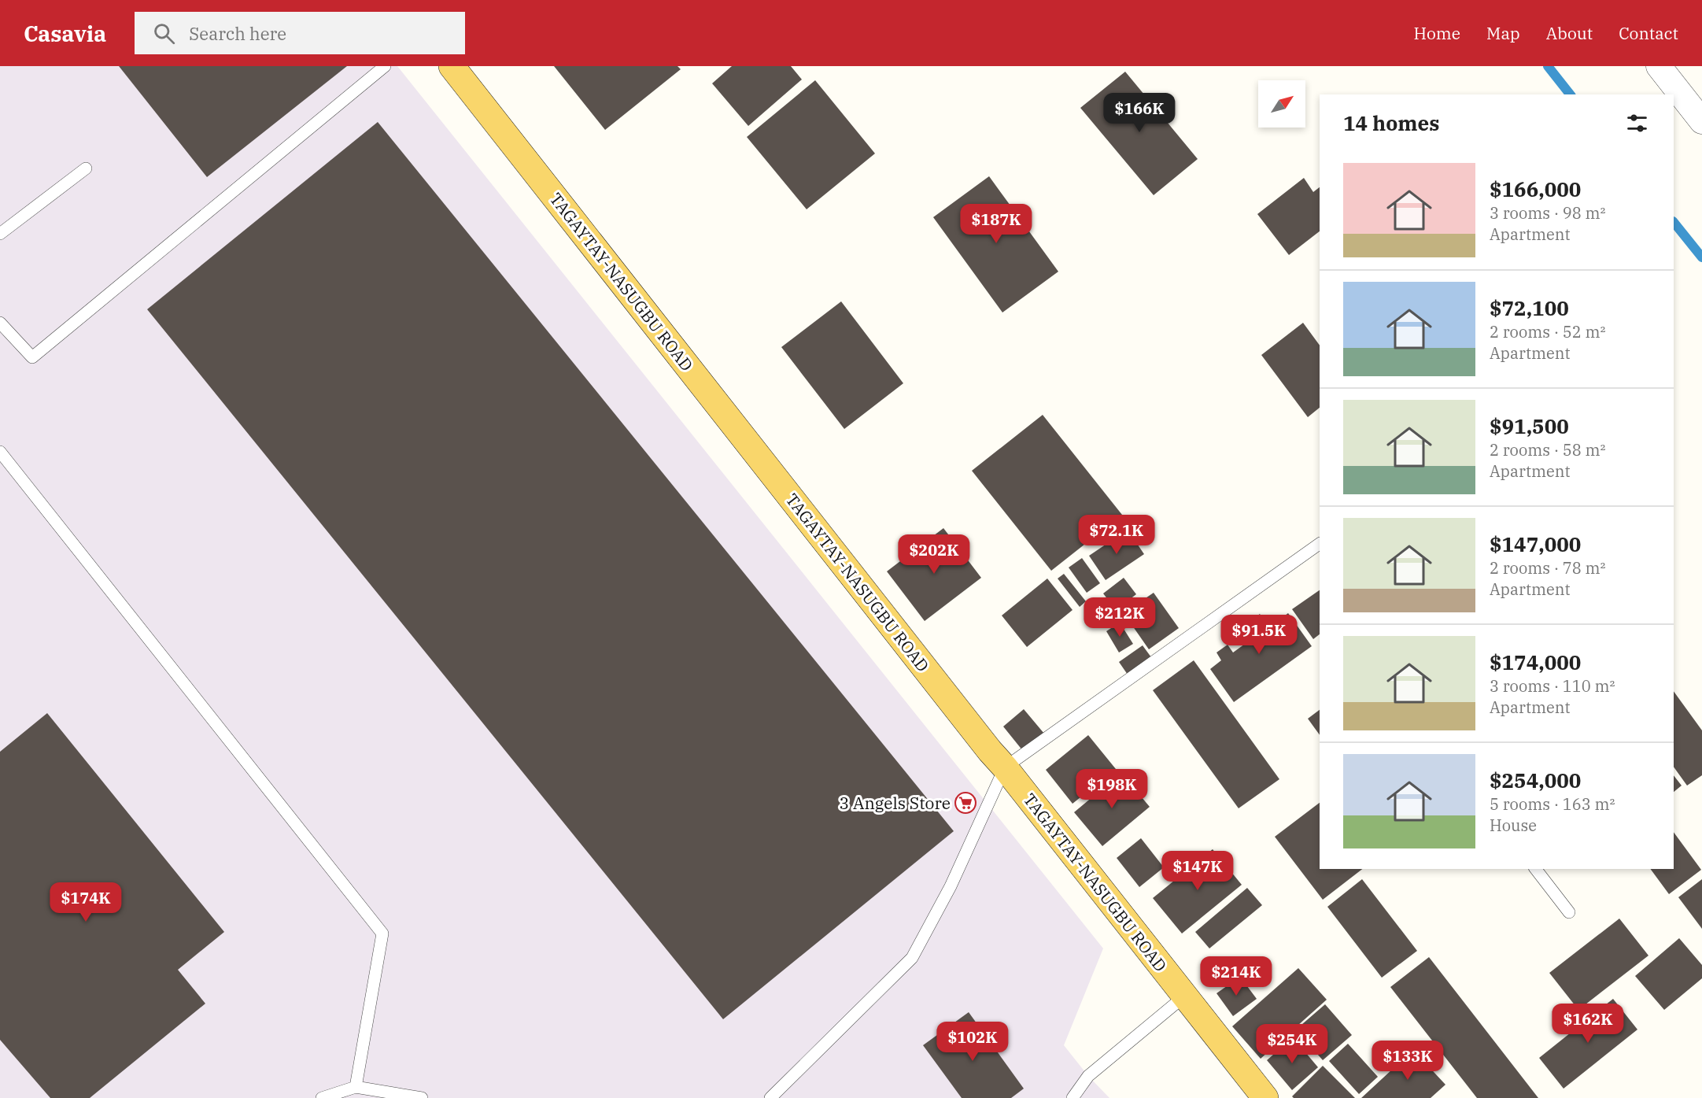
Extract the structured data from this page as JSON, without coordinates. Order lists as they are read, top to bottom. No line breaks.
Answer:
{"streets":{"main road":["TAGAYTAY-NASUGBU ROAD"]},"places":{"supermarket":["3 Angels Store"]},"north":"top right","page":{"header":"Casavia","search":"Search here","nav":["Home","Map","About","Contact"],"price":["$166K","$187K","$72.1K","$202K","$212K","$91.5K","$198K","$147K","$174K","$214K","$162K","$102K","$254K","$133K"],"heading":"14 homes","list":[{"name":"$166,000","note":"3 rooms · 98 m² · Apartment"},{"name":"$72,100","note":"2 rooms · 52 m² · Apartment"},{"name":"$91,500","note":"2 rooms · 58 m² · Apartment"},{"name":"$147,000","note":"2 rooms · 78 m² · Apartment"},{"name":"$174,000","note":"3 rooms · 110 m² · Apartment"},{"name":"$254,000","note":"5 rooms · 163 m² · House"}]}}
